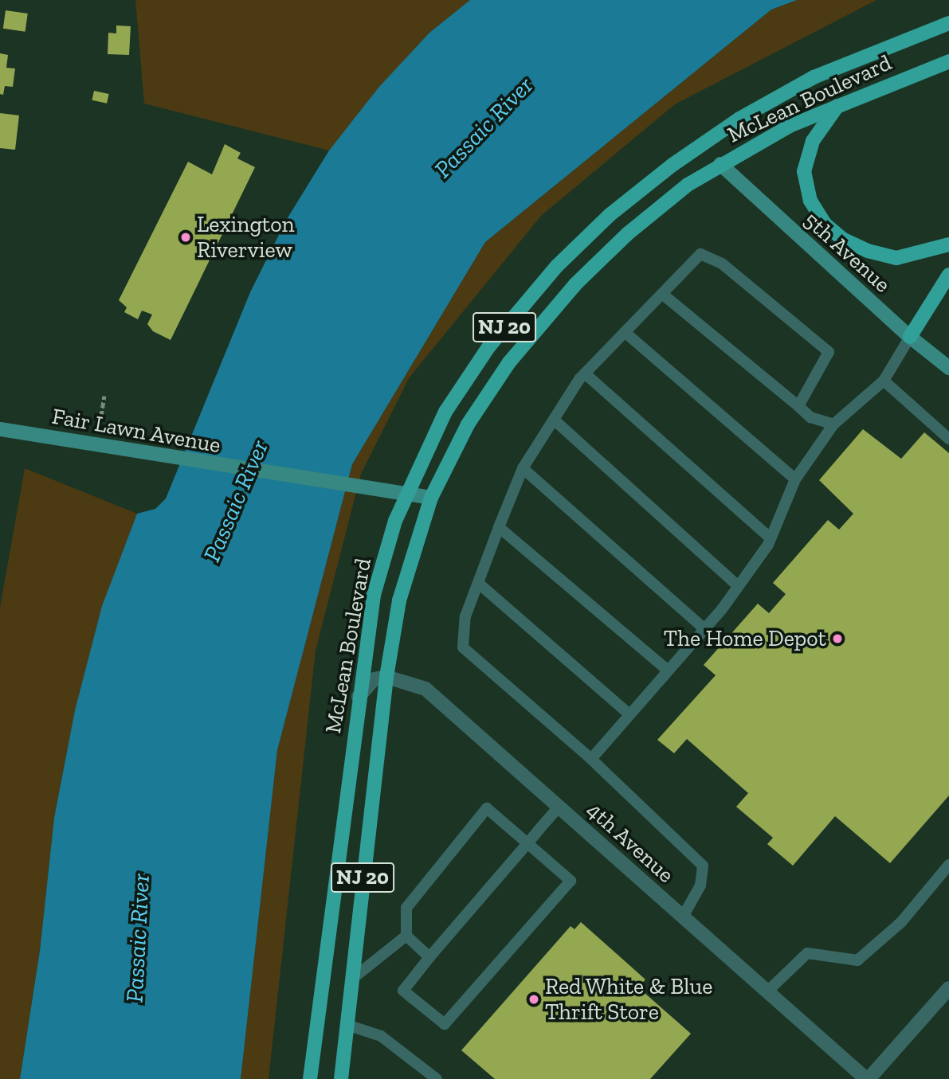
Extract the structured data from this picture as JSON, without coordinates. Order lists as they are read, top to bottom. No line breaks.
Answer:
{"streets":{"main road":["McLean Boulevard","5th Avenue","NJ 20","Fair Lawn Avenue"],"street":["4th Avenue"]},"crossings":[["McLean Boulevard","5th Avenue"],["McLean Boulevard","Fair Lawn Avenue"],["McLean Boulevard","4th Avenue"]],"water":["Passaic River"],"places":["Lexington Riverview","The Home Depot","Red White & Blue Thrift Store"]}
